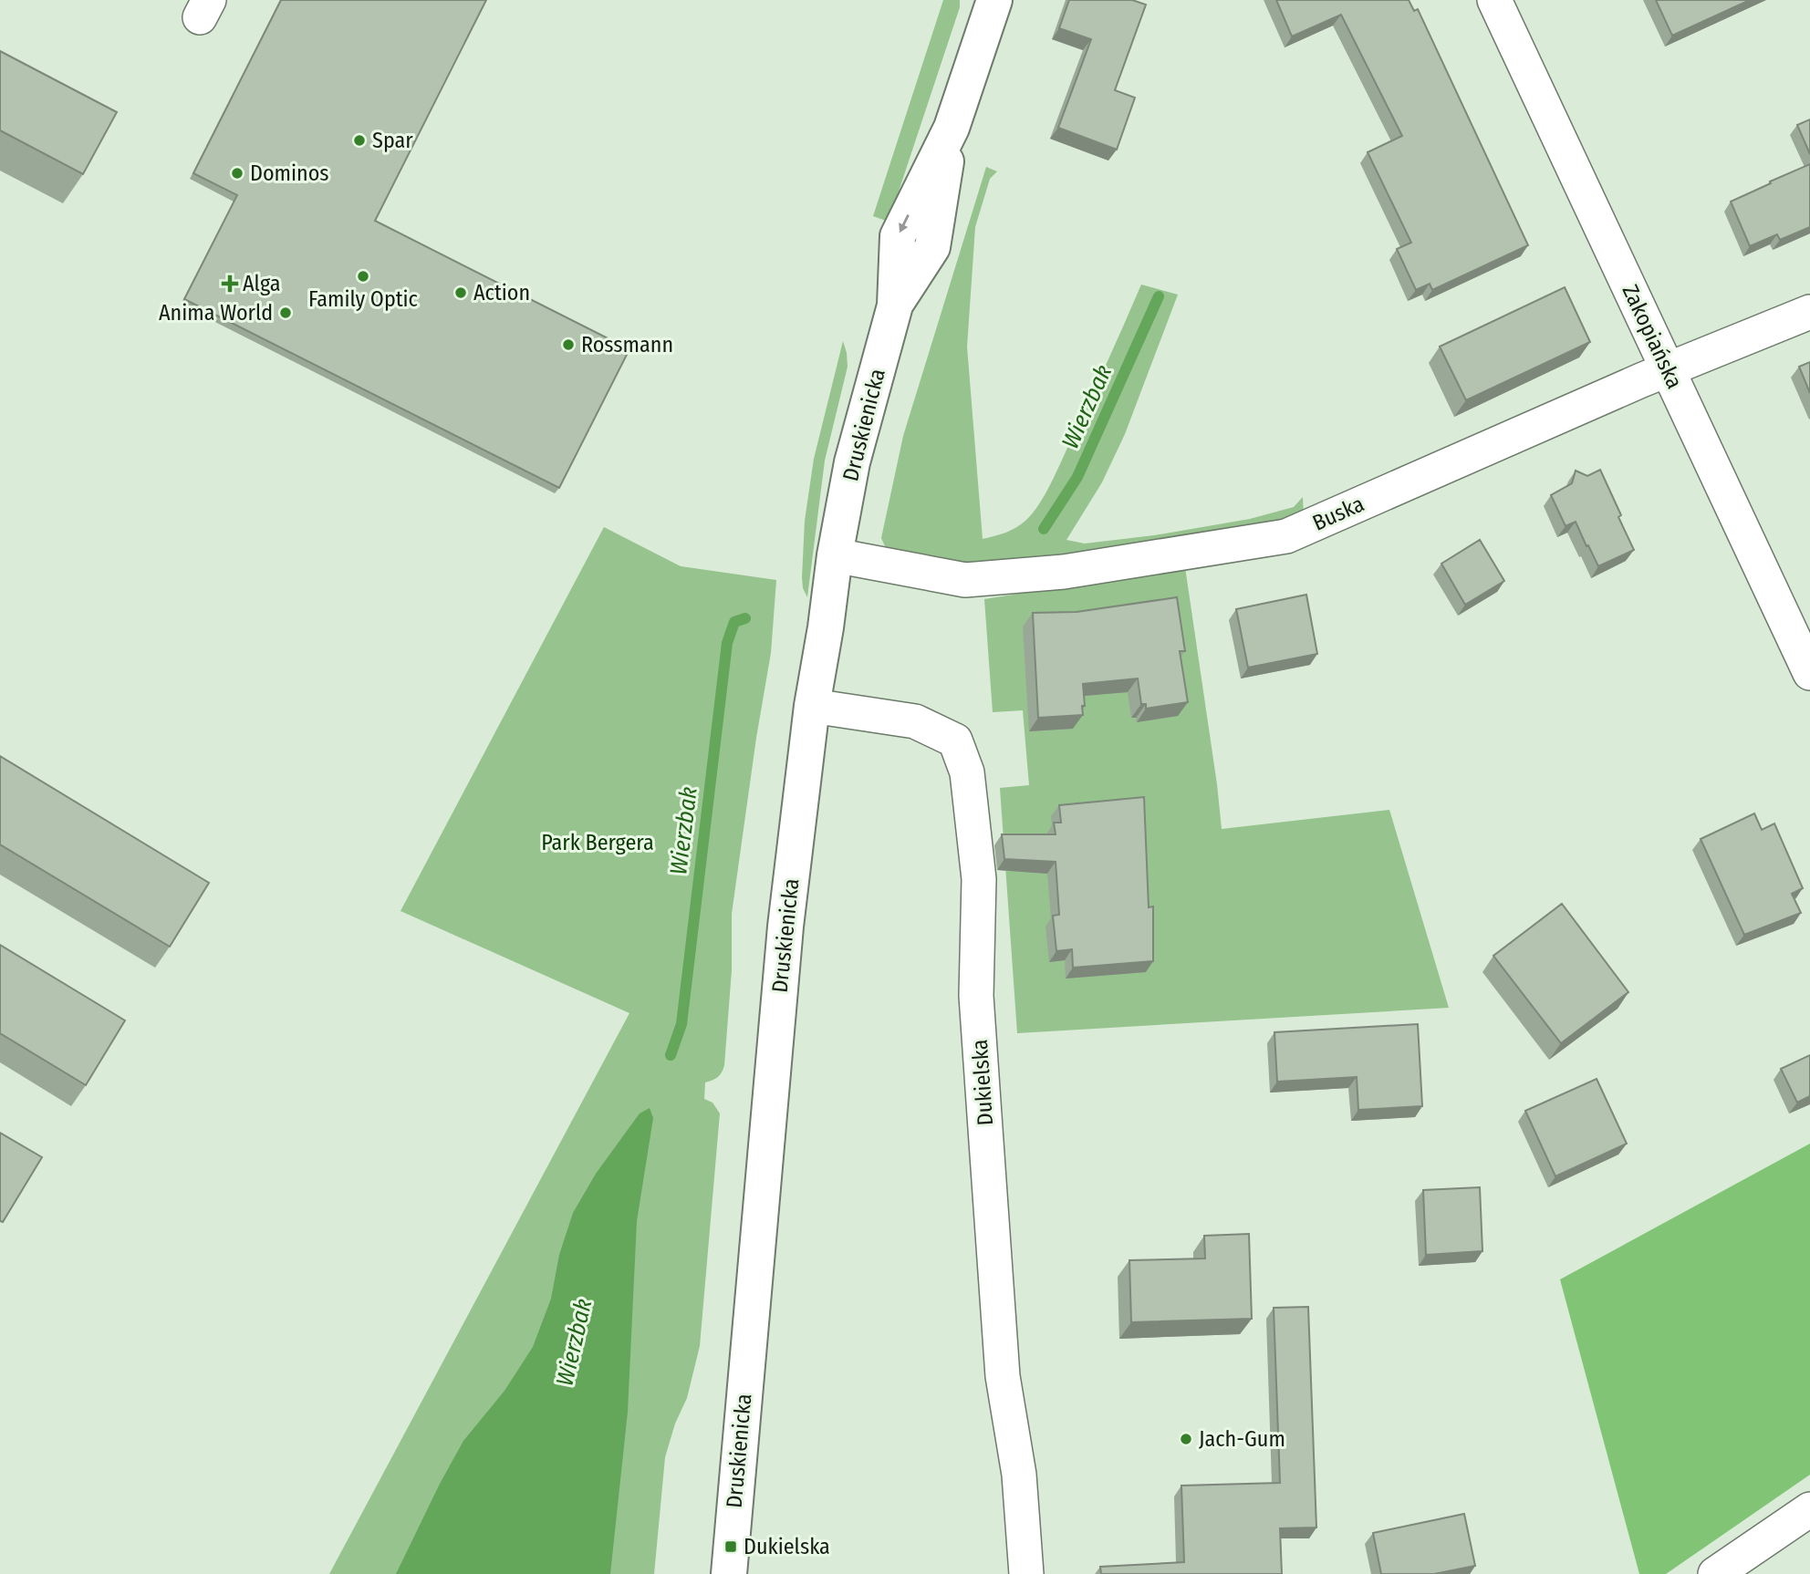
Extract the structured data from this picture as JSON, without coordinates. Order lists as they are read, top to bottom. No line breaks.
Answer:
{"streets":{"street":["Zakopiańska","Druskienicka","Buska","Dukielska"]},"crossings":[["Zakopiańska","Buska"],["Druskienicka","Buska"],["Druskienicka","Dukielska"]],"water":["Wierzbak"],"parks":["Park Bergera"],"places":{"other":["Spar","Dominos","Family Optic","Action","Anima World","Rossmann","Jach-Gum"],"health":["Alga"],"transit":["Dukielska"]}}
